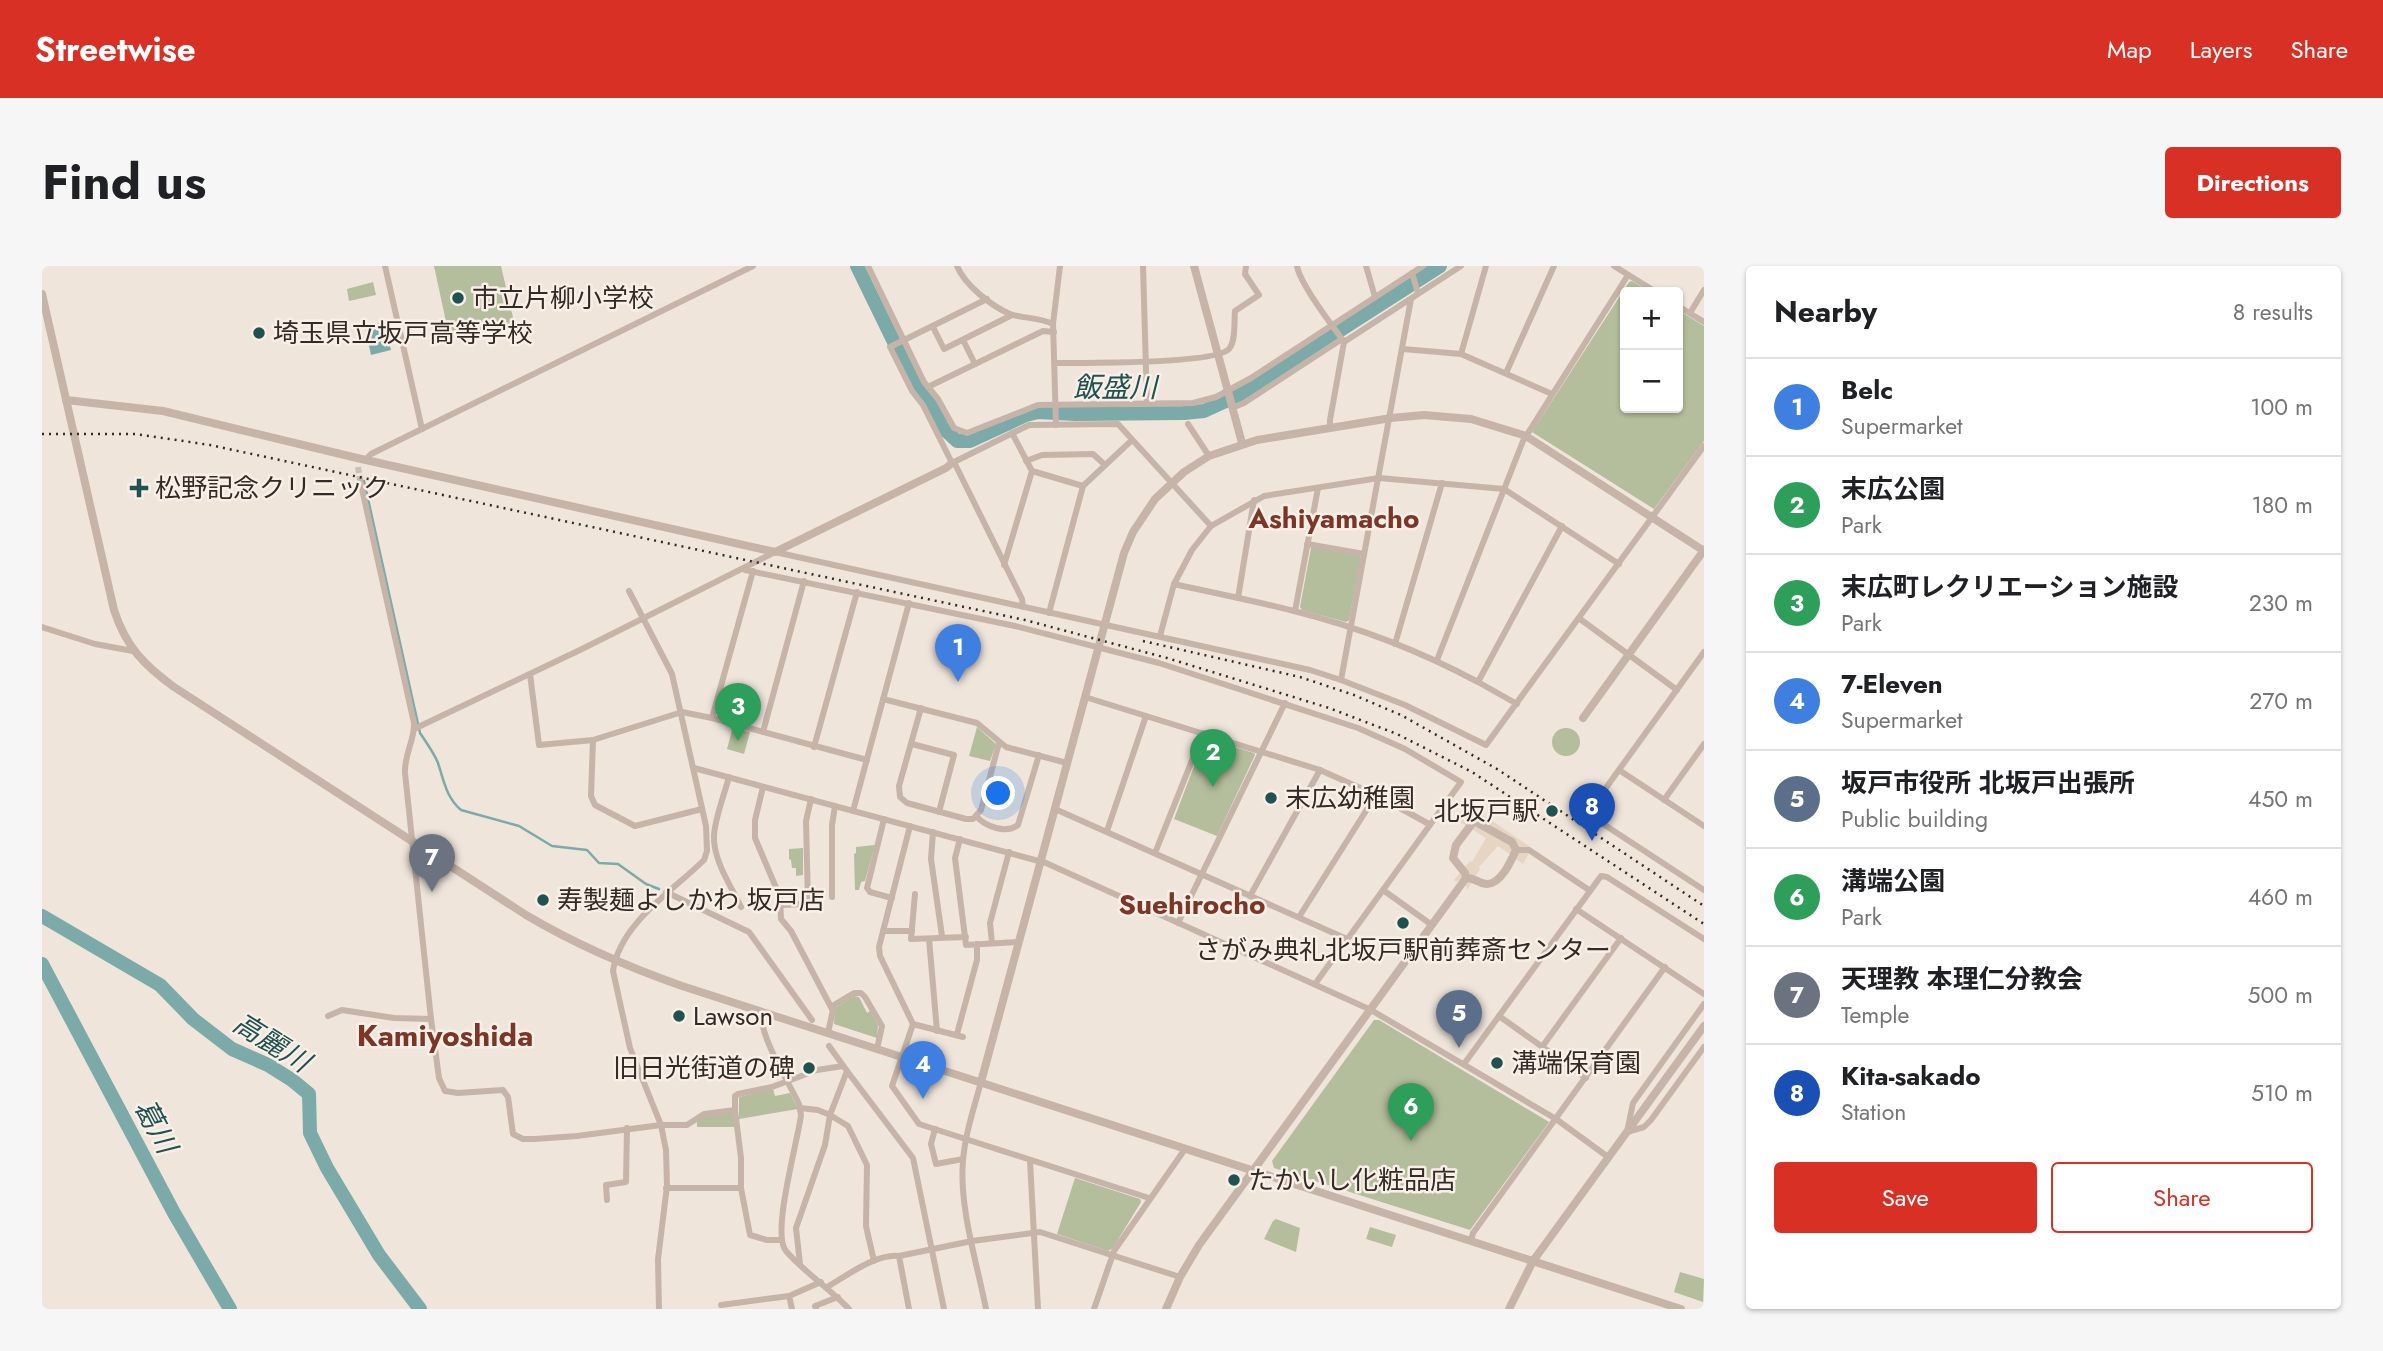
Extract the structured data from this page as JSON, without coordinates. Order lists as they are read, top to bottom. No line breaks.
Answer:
{"districts":["Ashiyamacho","Suehirocho","Kamiyoshida"],"water":["飯盛川","高麗川","葛川"],"places":{"other":["市立片柳小学校","埼玉県立坂戸高等学校","末広幼稚園","北坂戸駅","寿製麺よしかわ 坂戸店","さがみ典礼北坂戸駅前葬斎センター","Lawson","溝端保育園","旧日光街道の碑","たかいし化粧品店"],"health":["松野記念クリニック"]},"page":{"header":"Streetwise","nav":["Map","Layers","Share"],"title":"Find us","buttons":["Directions",["Save","Share"]],"heading":["Nearby","8 results"],"map_buttons":["+","−"],"list":[{"mark":"1","name":"Belc","note":"Supermarket","value":"100 m"},{"mark":"2","name":"末広公園","note":"Park","value":"180 m"},{"mark":"3","name":"末広町レクリエーション施設","note":"Park","value":"230 m"},{"mark":"4","name":"7-Eleven","note":"Supermarket","value":"270 m"},{"mark":"5","name":"坂戸市役所 北坂戸出張所","note":"Public building","value":"450 m"},{"mark":"6","name":"溝端公園","note":"Park","value":"460 m"},{"mark":"7","name":"天理教 本理仁分教会","note":"Temple","value":"500 m"},{"mark":"8","name":"Kita-sakado","note":"Station","value":"510 m"}],"pins":["1","3","2","8","7","5","4","6"]}}
